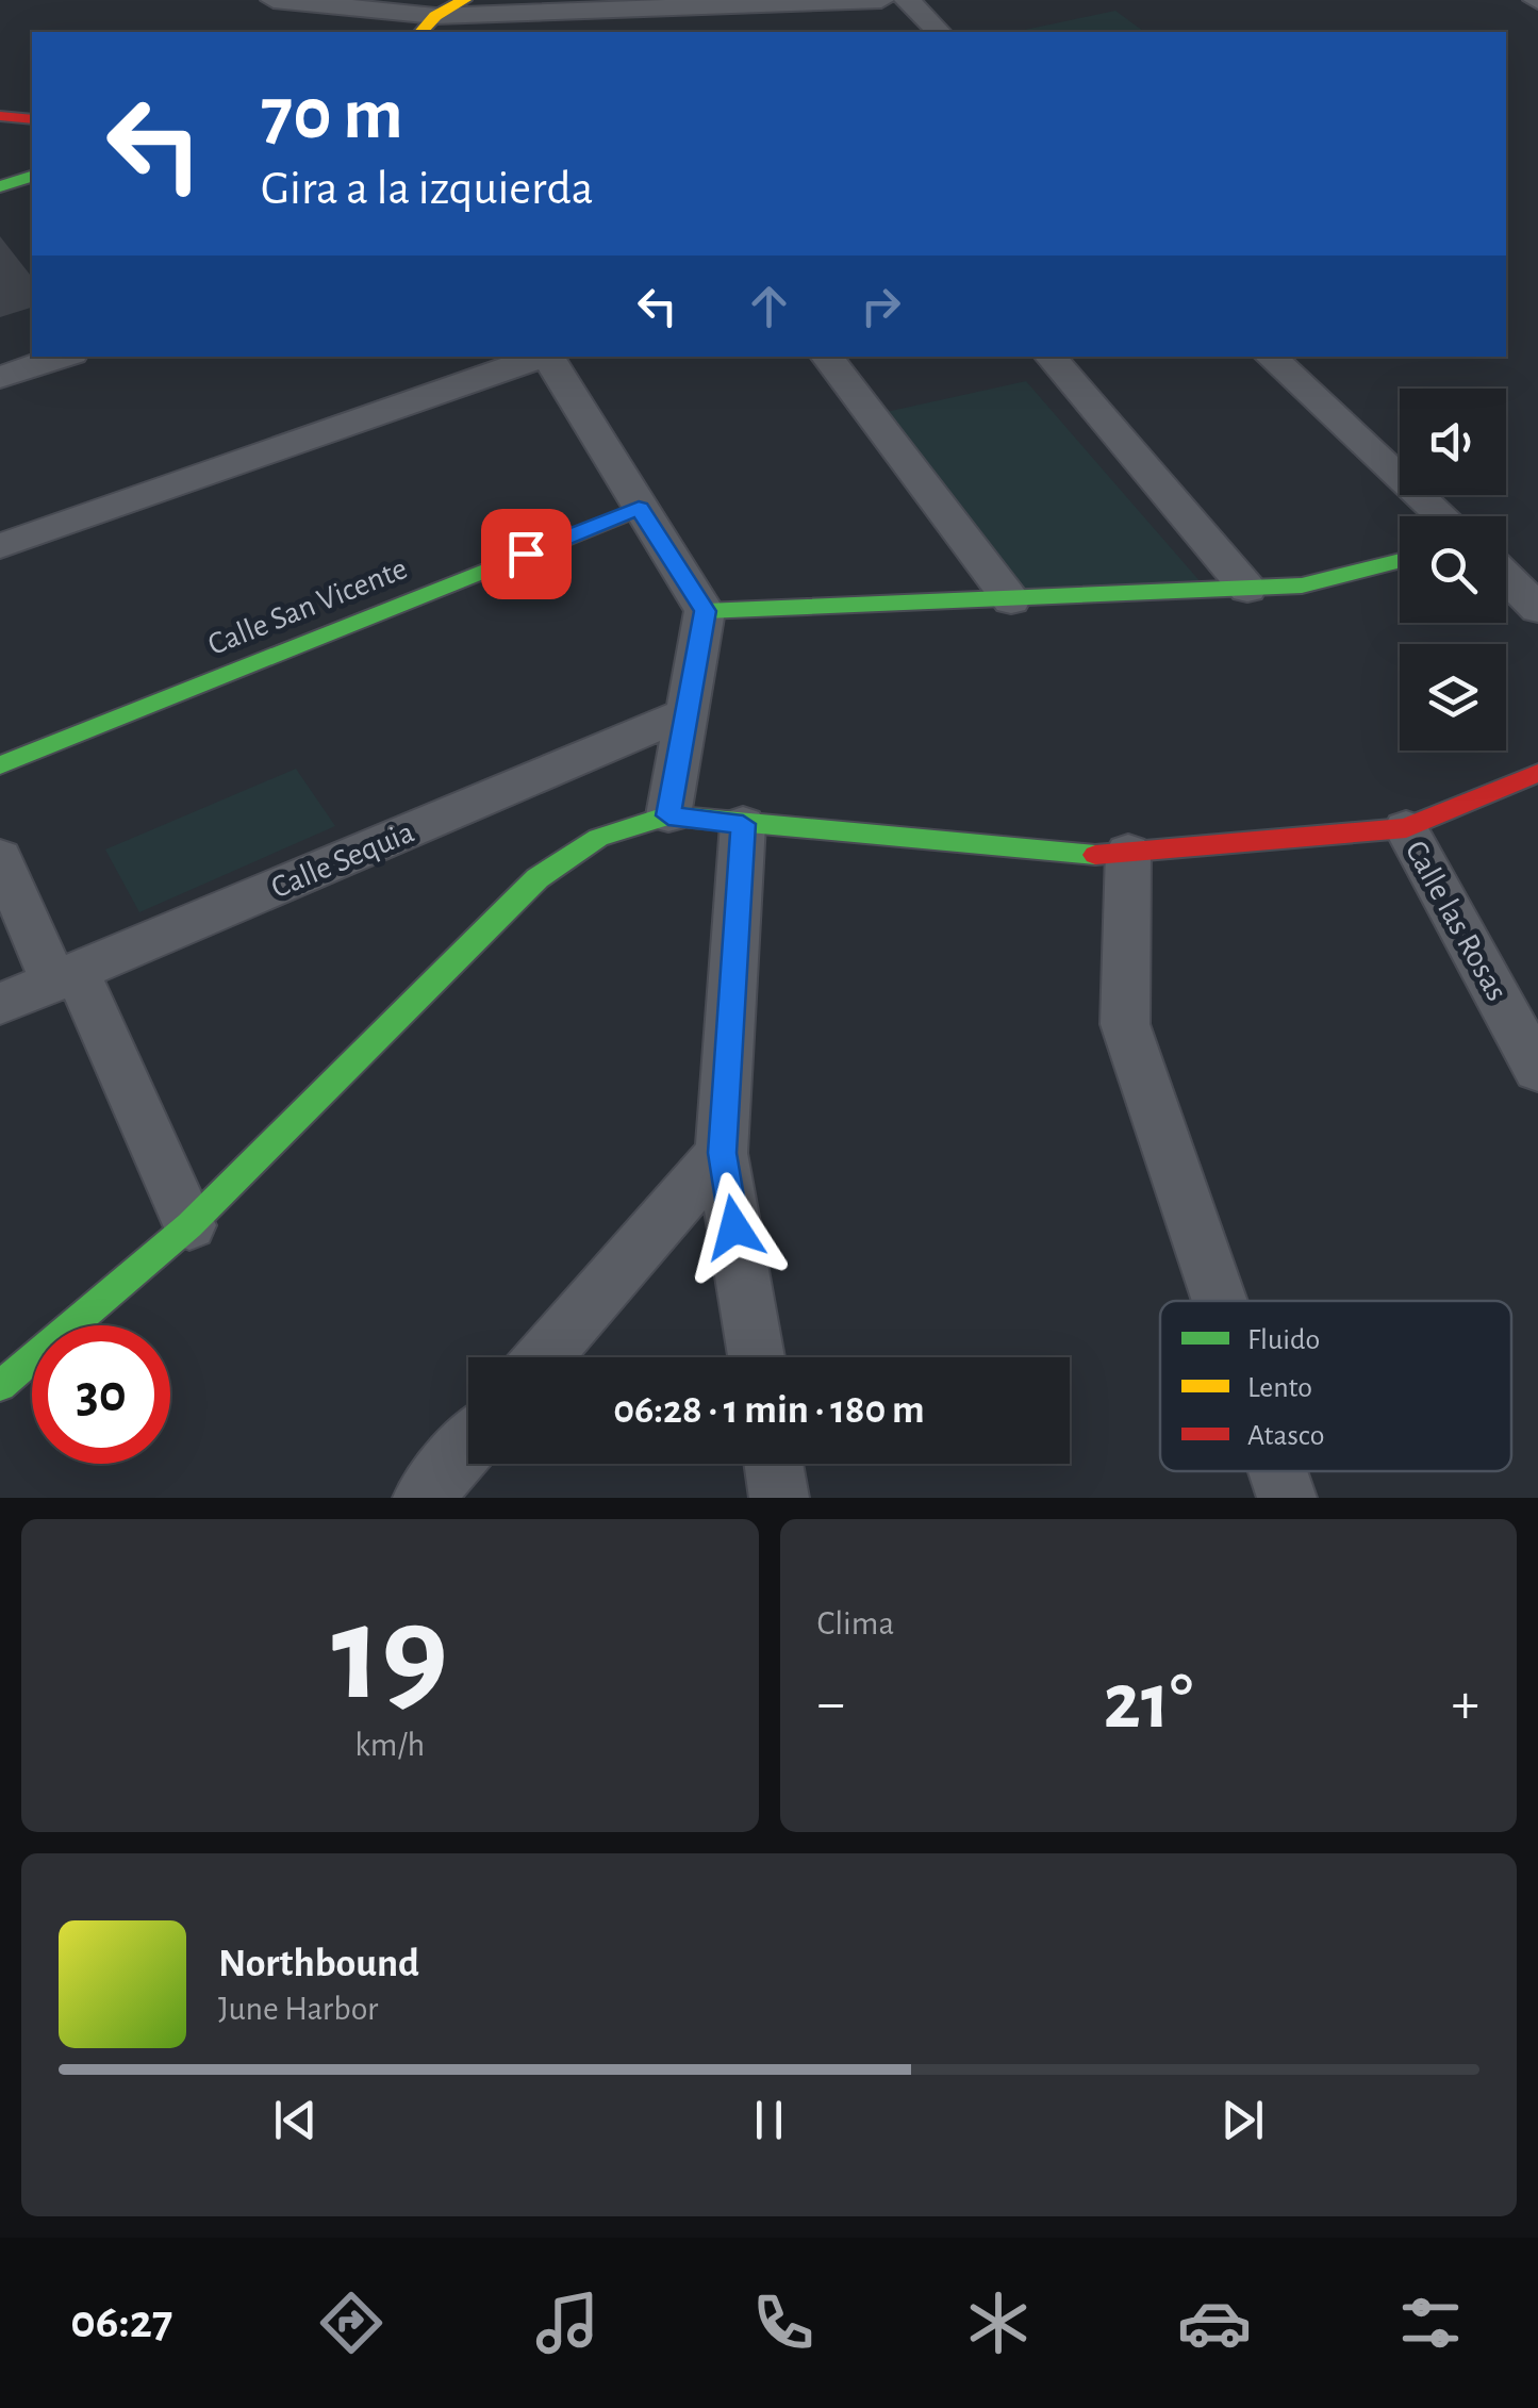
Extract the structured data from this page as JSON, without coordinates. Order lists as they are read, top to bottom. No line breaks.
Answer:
{"streets":{"street":["Calle San Vicente","Calle Sequia","Calle las Rosas"]},"legend":["Fluido","Lento","Atasco"],"page":{"turn":["70 m","Gira a la izquierda"],"limit":"30","trip":"06:28 · 1 min · 180 m","tile":[["19","km/h"],"Clima"],"heat":["−","21°","+"],"song":["Northbound","June Harbor"],"tabs":"06:27"}}
